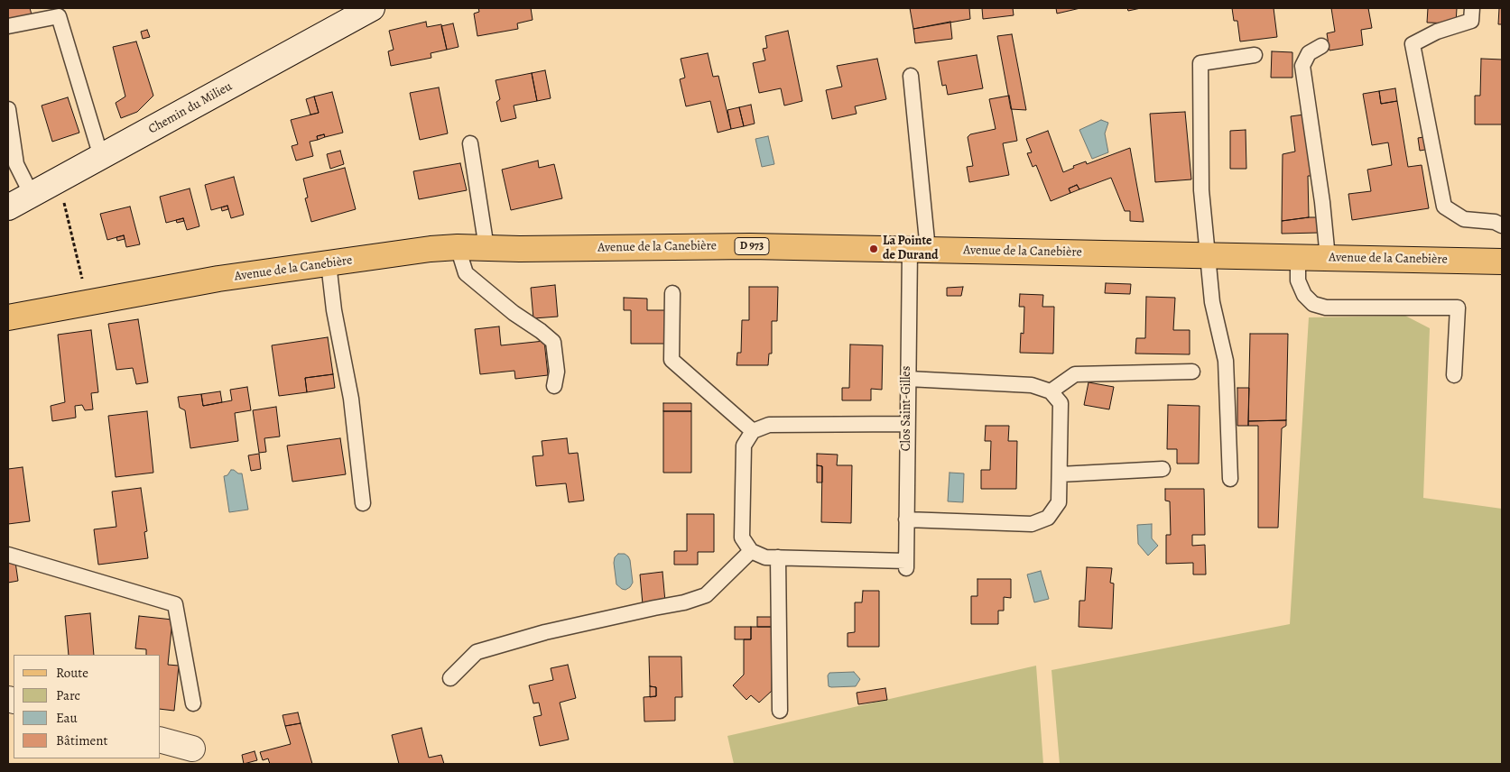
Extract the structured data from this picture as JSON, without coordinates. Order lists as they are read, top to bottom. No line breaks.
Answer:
{"streets":{"main road":["D 973","Avenue de la Canebière"],"street":["Chemin du Milieu"],"lane":["Clos Saint-Gilles"]},"crossings":[["Avenue de la Canebière","Clos Saint-Gilles"]],"places":["La Pointe de Durand"],"legend":["Route","Parc","Eau","Bâtiment"]}
